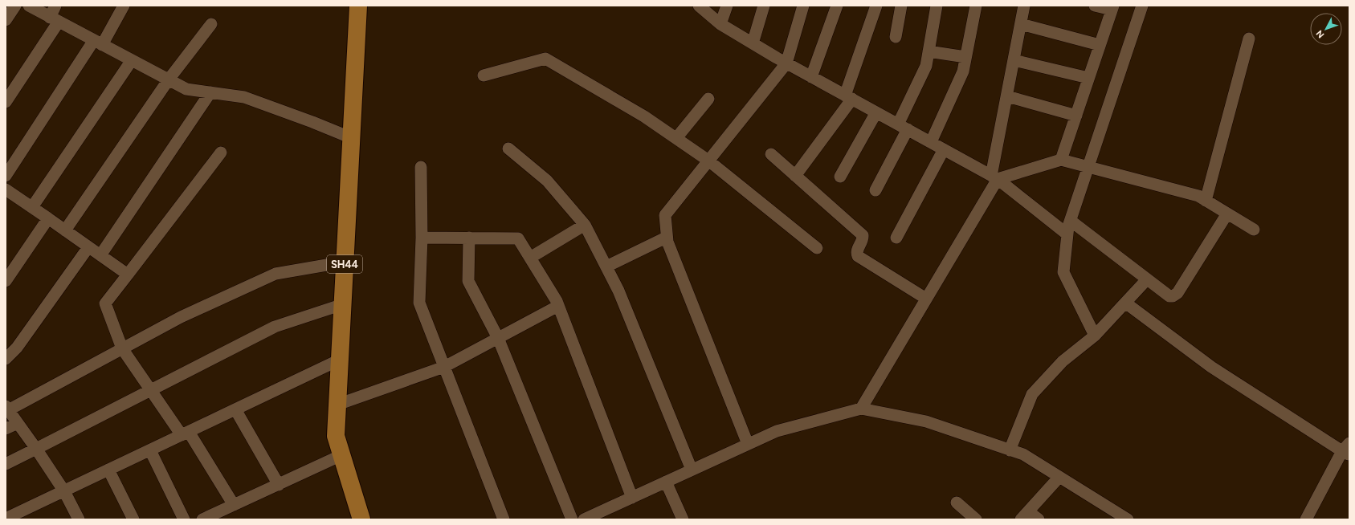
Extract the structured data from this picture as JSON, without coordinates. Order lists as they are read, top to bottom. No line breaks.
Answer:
{"streets":{"main road":["SH44"]},"north":"bottom left"}
